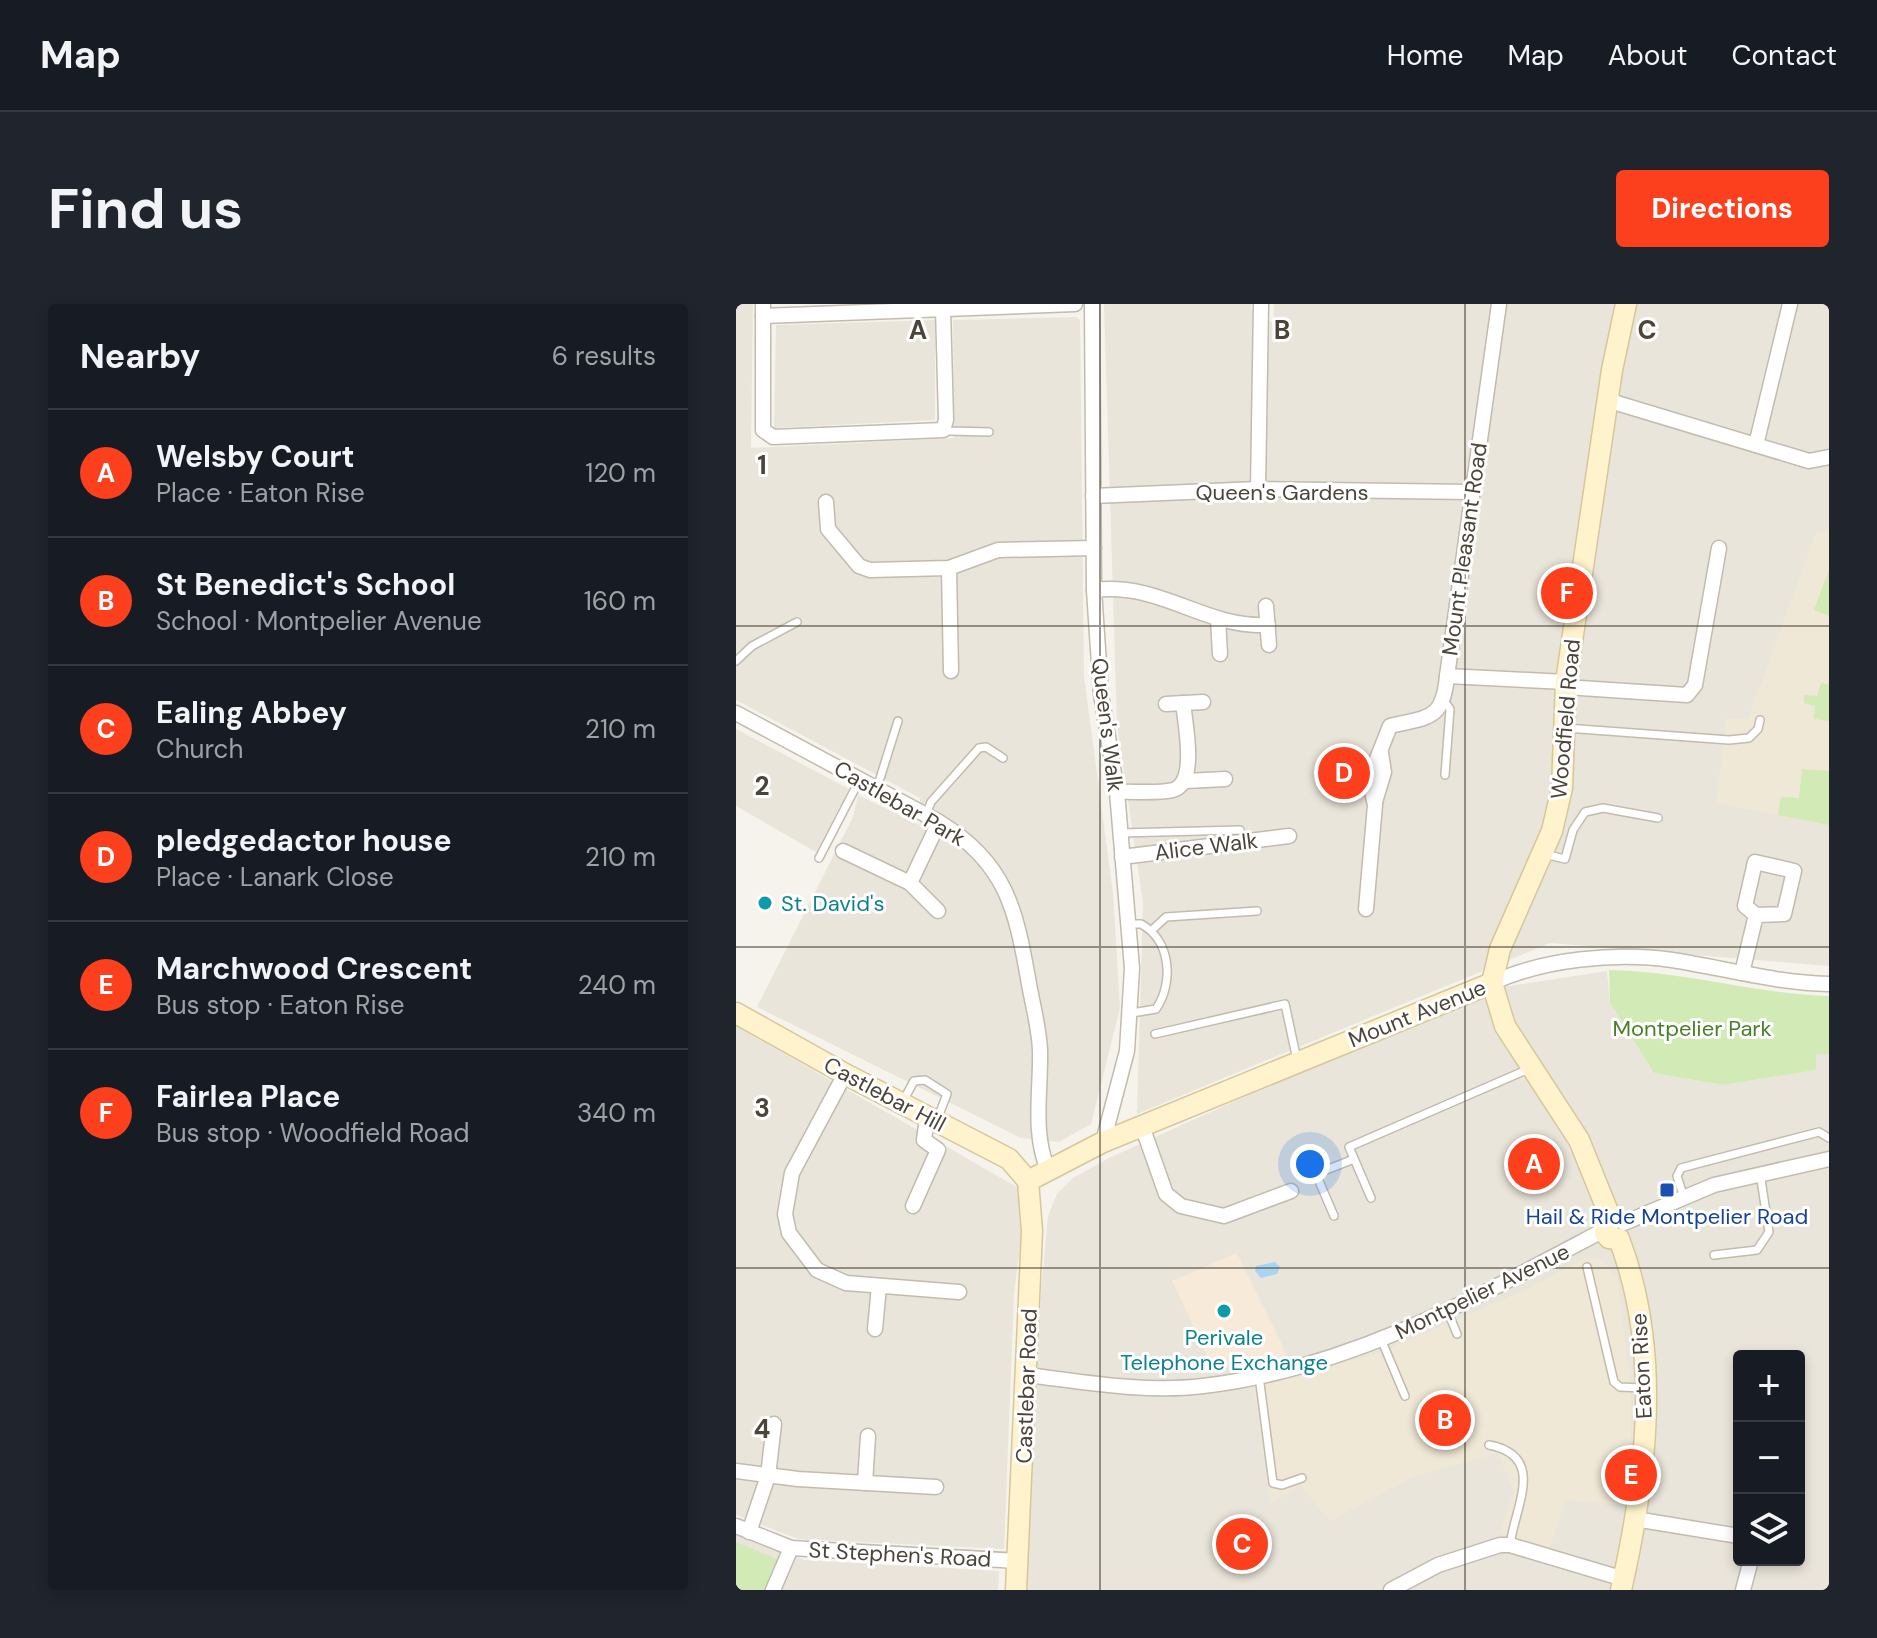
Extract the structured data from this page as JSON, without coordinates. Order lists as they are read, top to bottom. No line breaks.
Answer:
{"streets":{"street":["Queen's Gardens","Mount Pleasant Road","Woodfield Road","Queen's Walk","Castlebar Park","Alice Walk","Mount Avenue","Castlebar Hill","Montpelier Avenue","Eaton Rise","Castlebar Road","St Stephen's Road"]},"crossings":[["Queen's Gardens","Mount Pleasant Road"],["Queen's Gardens","Queen's Walk"],["Mount Pleasant Road","Woodfield Road"],["Woodfield Road","Mount Avenue"],["Woodfield Road","Eaton Rise"],["Queen's Walk","Alice Walk"],["Queen's Walk","Mount Avenue"],["Castlebar Park","Mount Avenue"],["Mount Avenue","Castlebar Hill"],["Mount Avenue","Eaton Rise"],["Mount Avenue","Castlebar Road"],["Castlebar Hill","Castlebar Road"],["Montpelier Avenue","Eaton Rise"],["Montpelier Avenue","Castlebar Road"],["Castlebar Road","St Stephen's Road"]],"parks":["Montpelier Park"],"places":{"other":["St. David's","Perivale Telephone Exchange"],"transit":["Hail & Ride Montpelier Road"]},"page":{"header":"Map","nav":["Home","Map","About","Contact"],"buttons":"Directions","title":"Find us","heading":["Nearby","6 results"],"list":[{"mark":"A","name":"Welsby Court","note":"Place · Eaton Rise","value":"120 m"},{"mark":"B","name":"St Benedict's School","note":"School · Montpelier Avenue","value":"160 m"},{"mark":"C","name":"Ealing Abbey","note":"Church","value":"210 m"},{"mark":"D","name":"pledgedactor house","note":"Place · Lanark Close","value":"210 m"},{"mark":"E","name":"Marchwood Crescent","note":"Bus stop · Eaton Rise","value":"240 m"},{"mark":"F","name":"Fairlea Place","note":"Bus stop · Woodfield Road","value":"340 m"}],"pins":["F","D","A","B","E","C"],"map_buttons":["+","−"]},"grid":{"columns":["A","B","C"],"rows":["1","2","3","4"]}}
